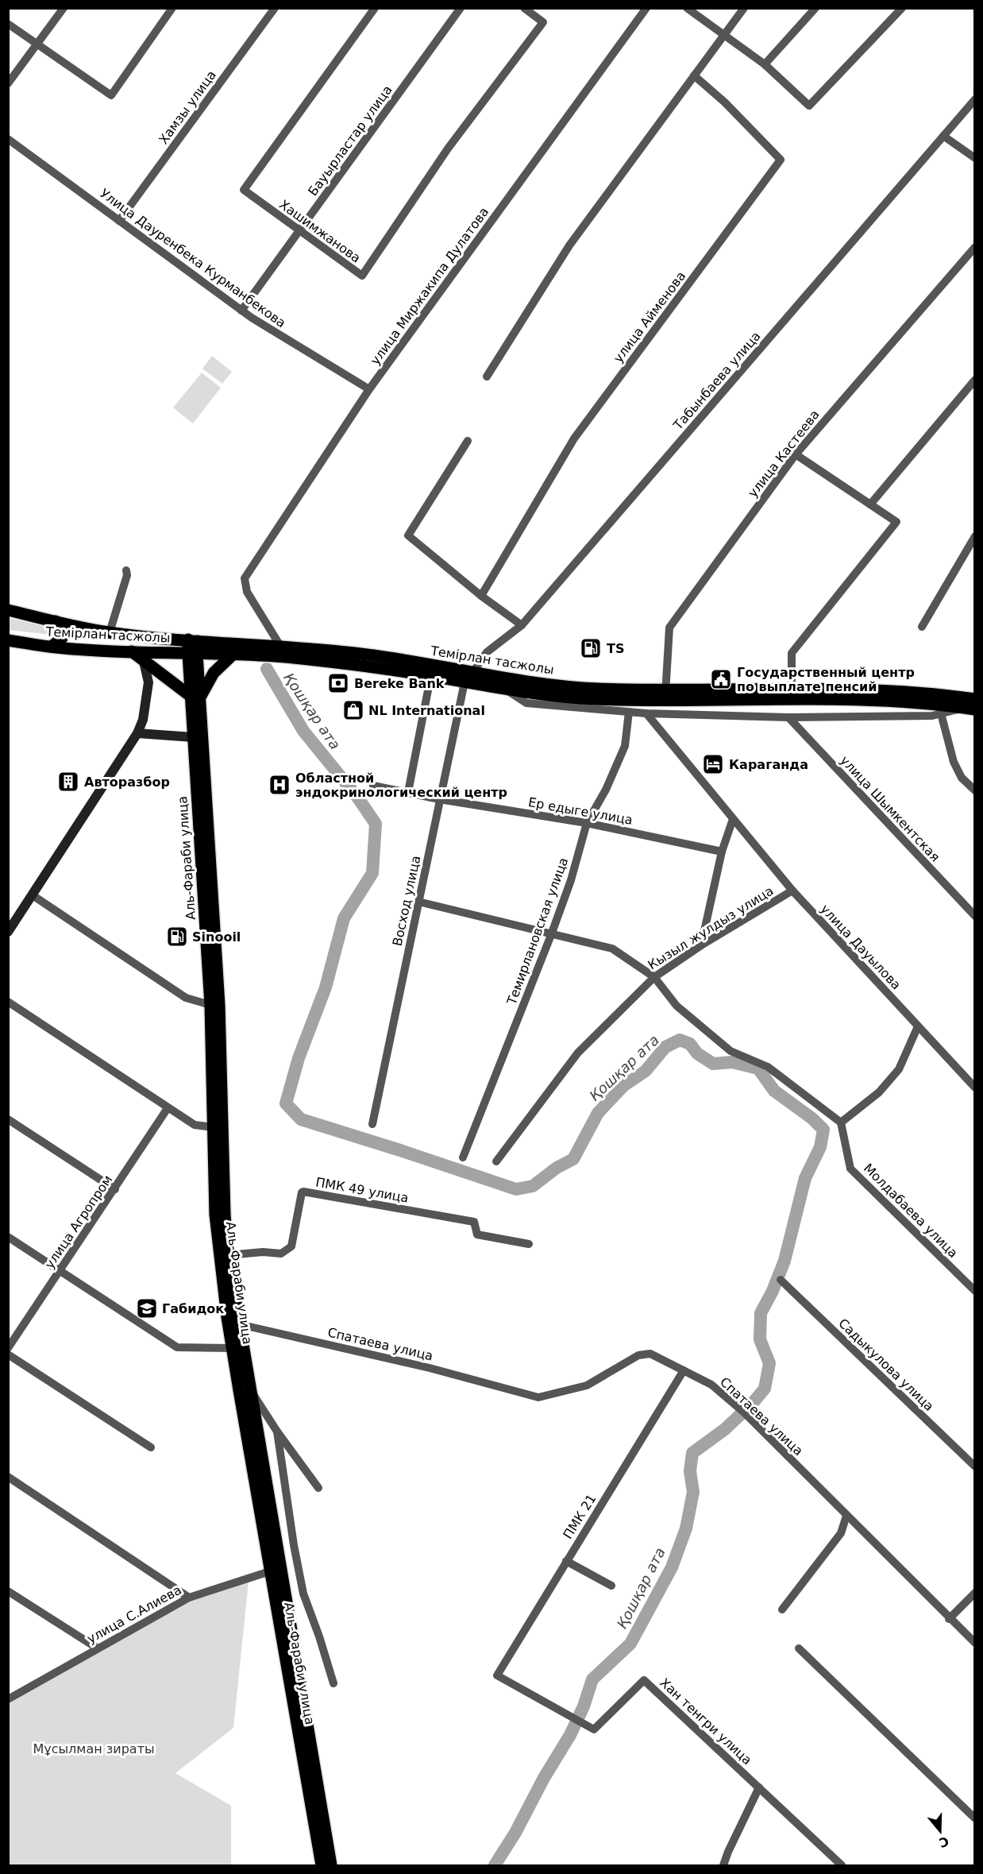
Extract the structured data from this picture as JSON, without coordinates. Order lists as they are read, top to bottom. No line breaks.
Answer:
{"streets":{"main road":["Темірлан тасжолы","Аль-Фараби улица"],"street":["Хамзы улица","Бауырластар улица","Хашимжанова","Улица Дауренбека Курманбекова","улица Миржакипа Дулатова","улица Айменова","Табынбаева улица","улица Кастеева","улица Шымкентская","Ер едыге улица","Восход улица","Кызыл жулдыз улица","Темирлановская улица","улица Дауылова","ПМК 49 улица","Молдабаева улица","улица Агропром","Спатаева улица","Садыкулова улица","ПМК 21","улица С.Алиева","Хан тенгри улица"]},"crossings":[["Хамзы улица","Улица Дауренбека Курманбекова"],["Бауырластар улица","Хашимжанова"],["Бауырластар улица","Улица Дауренбека Курманбекова"],["Улица Дауренбека Курманбекова","улица Миржакипа Дулатова"],["улица Миржакипа Дулатова","Темірлан тасжолы"],["Табынбаева улица","Темірлан тасжолы"],["улица Кастеева","Темірлан тасжолы"],["Темірлан тасжолы","Аль-Фараби улица"],["Темірлан тасжолы","Восход улица"],["Ер едыге улица","Восход улица"],["Ер едыге улица","Темирлановская улица"],["Аль-Фараби улица","ПМК 49 улица"],["Аль-Фараби улица","Спатаева улица"],["Аль-Фараби улица","улица С.Алиева"],["Кызыл жулдыз улица","улица Дауылова"],["Спатаева улица","ПМК 21"],["ПМК 21","Хан тенгри улица"]],"water":["Қошқар ата"],"parks":["Мұсылман зираты"],"places":{"fuel station":["TS","Sinooil"],"public building":["Государственный центр по выплате пенсий"],"bank":["Bereke Bank"],"shop":["NL International"],"hotel":["Караганда"],"building":["Авторазбор"],"hospital":["Областной эндокринологический центр"],"school or university":["Габидок"]},"north":"bottom"}
